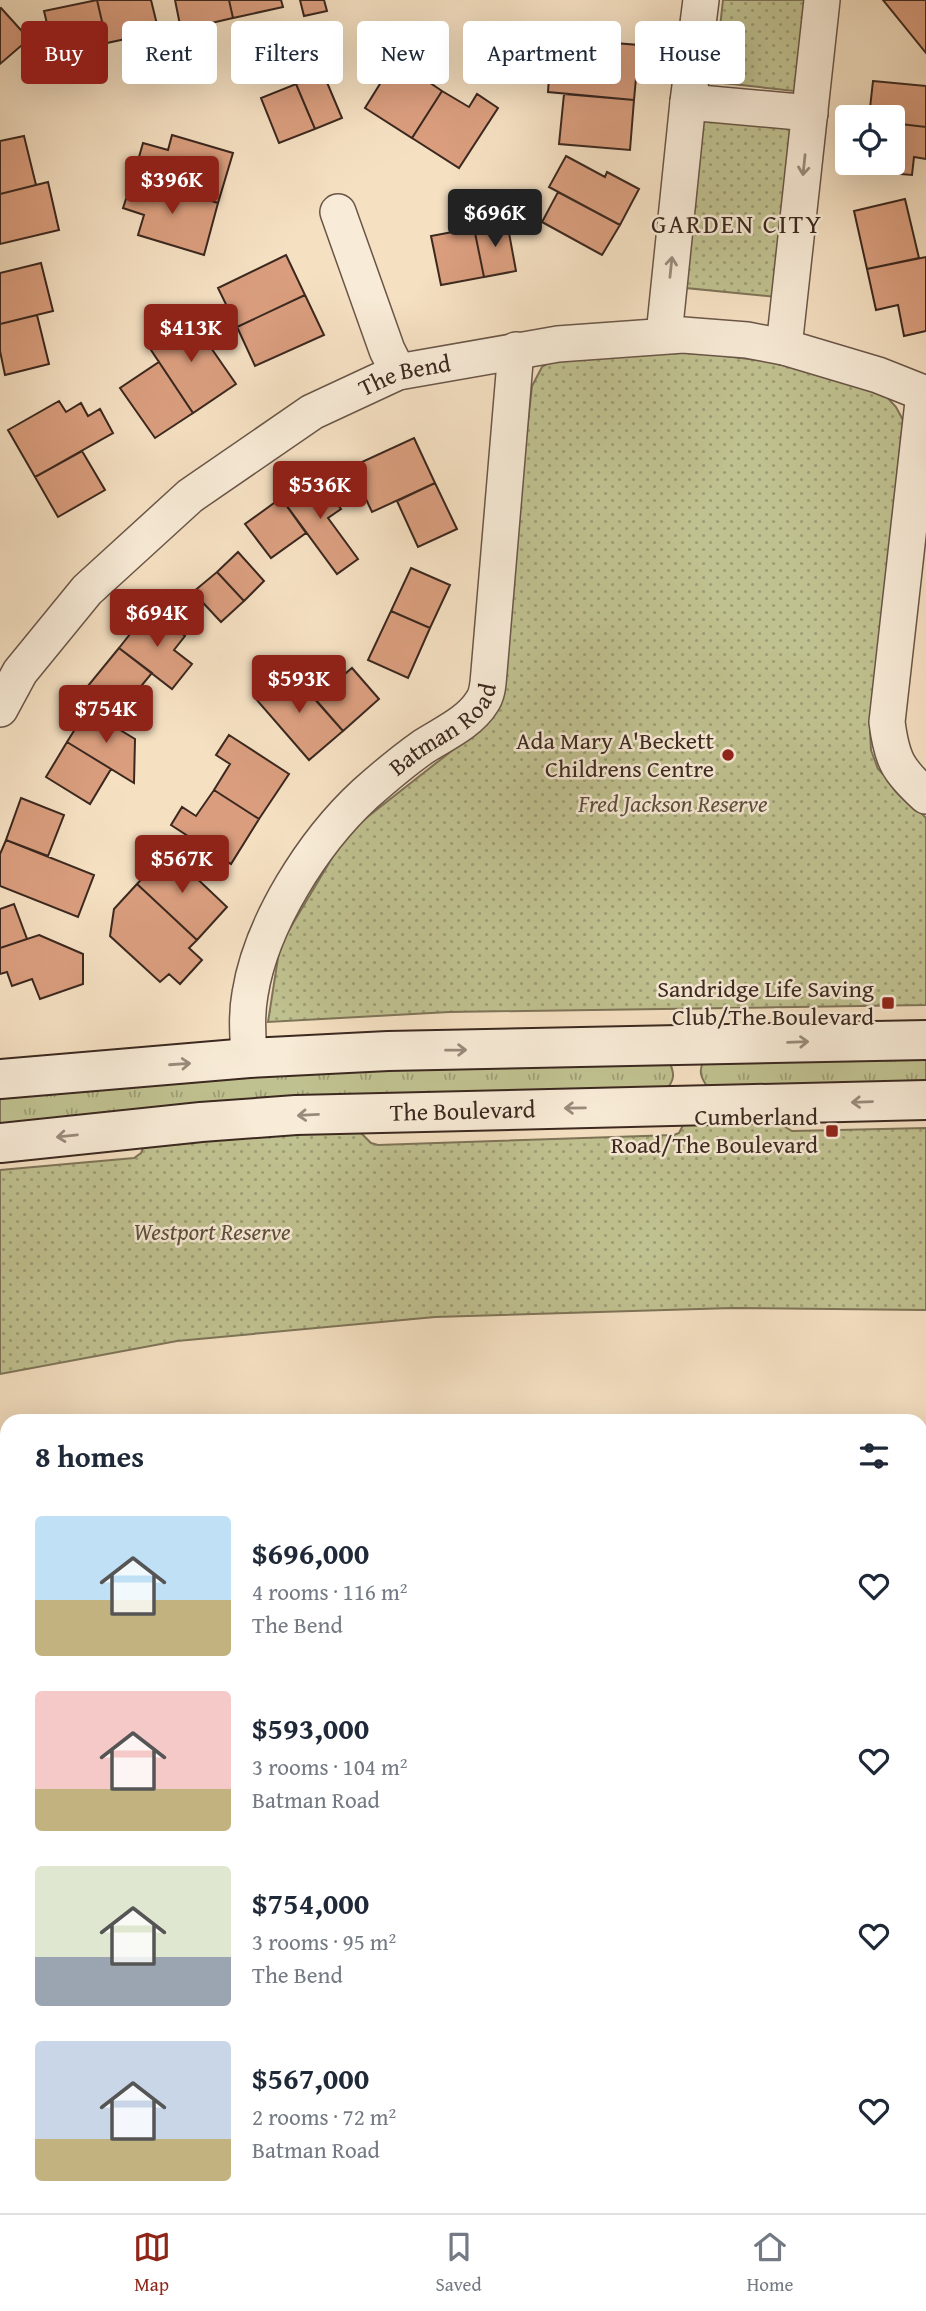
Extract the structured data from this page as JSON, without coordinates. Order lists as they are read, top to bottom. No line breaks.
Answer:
{"streets":{"street":["The Bend","Batman Road","The Boulevard"]},"crossings":[["The Bend","Batman Road"]],"districts":["GARDEN CITY"],"parks":["Fred Jackson Reserve","Westport Reserve"],"places":{"other":["Ada Mary A'Beckett Childrens Centre"],"transit":["Sandridge Life Saving Club/The Boulevard","Cumberland Road/The Boulevard"]},"page":{"chip":["Buy","Rent","Filters","New","Apartment","House"],"price":["$396K","$696K","$413K","$536K","$694K","$593K","$754K","$567K"],"heading":"8 homes","list":[{"name":"$696,000","note":"4 rooms · 116 m² · The Bend"},{"name":"$593,000","note":"3 rooms · 104 m² · Batman Road"},{"name":"$754,000","note":"3 rooms · 95 m² · The Bend"},{"name":"$567,000","note":"2 rooms · 72 m² · Batman Road"}],"tabs":["Map","Saved","Home"]}}
